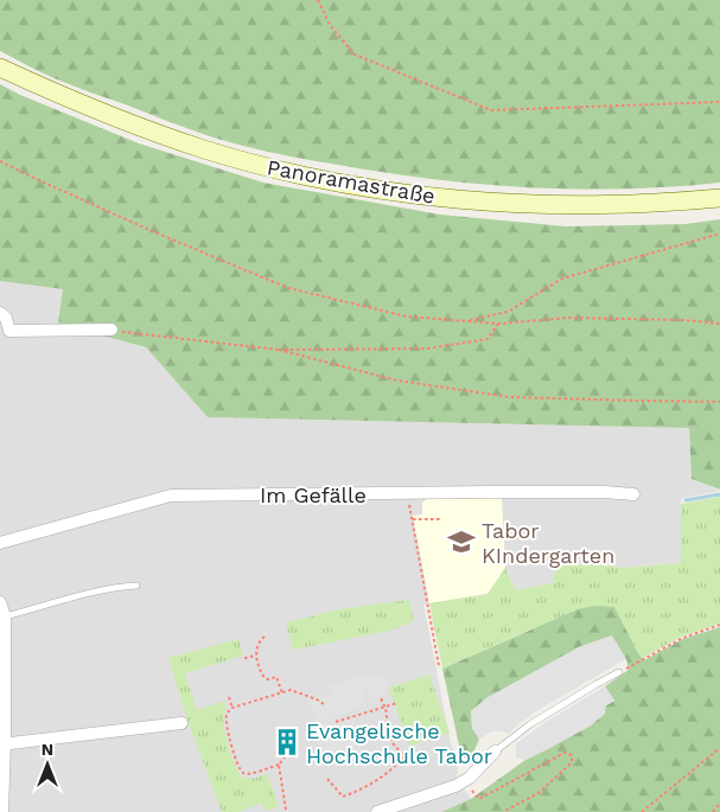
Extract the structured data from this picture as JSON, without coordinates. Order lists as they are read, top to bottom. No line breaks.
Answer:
{"streets":{"main road":["Panoramastraße"],"street":["Im Gefälle"]},"places":{"school or university":["Tabor KIndergarten"],"building":["Evangelische Hochschule Tabor"]},"north":"top"}
